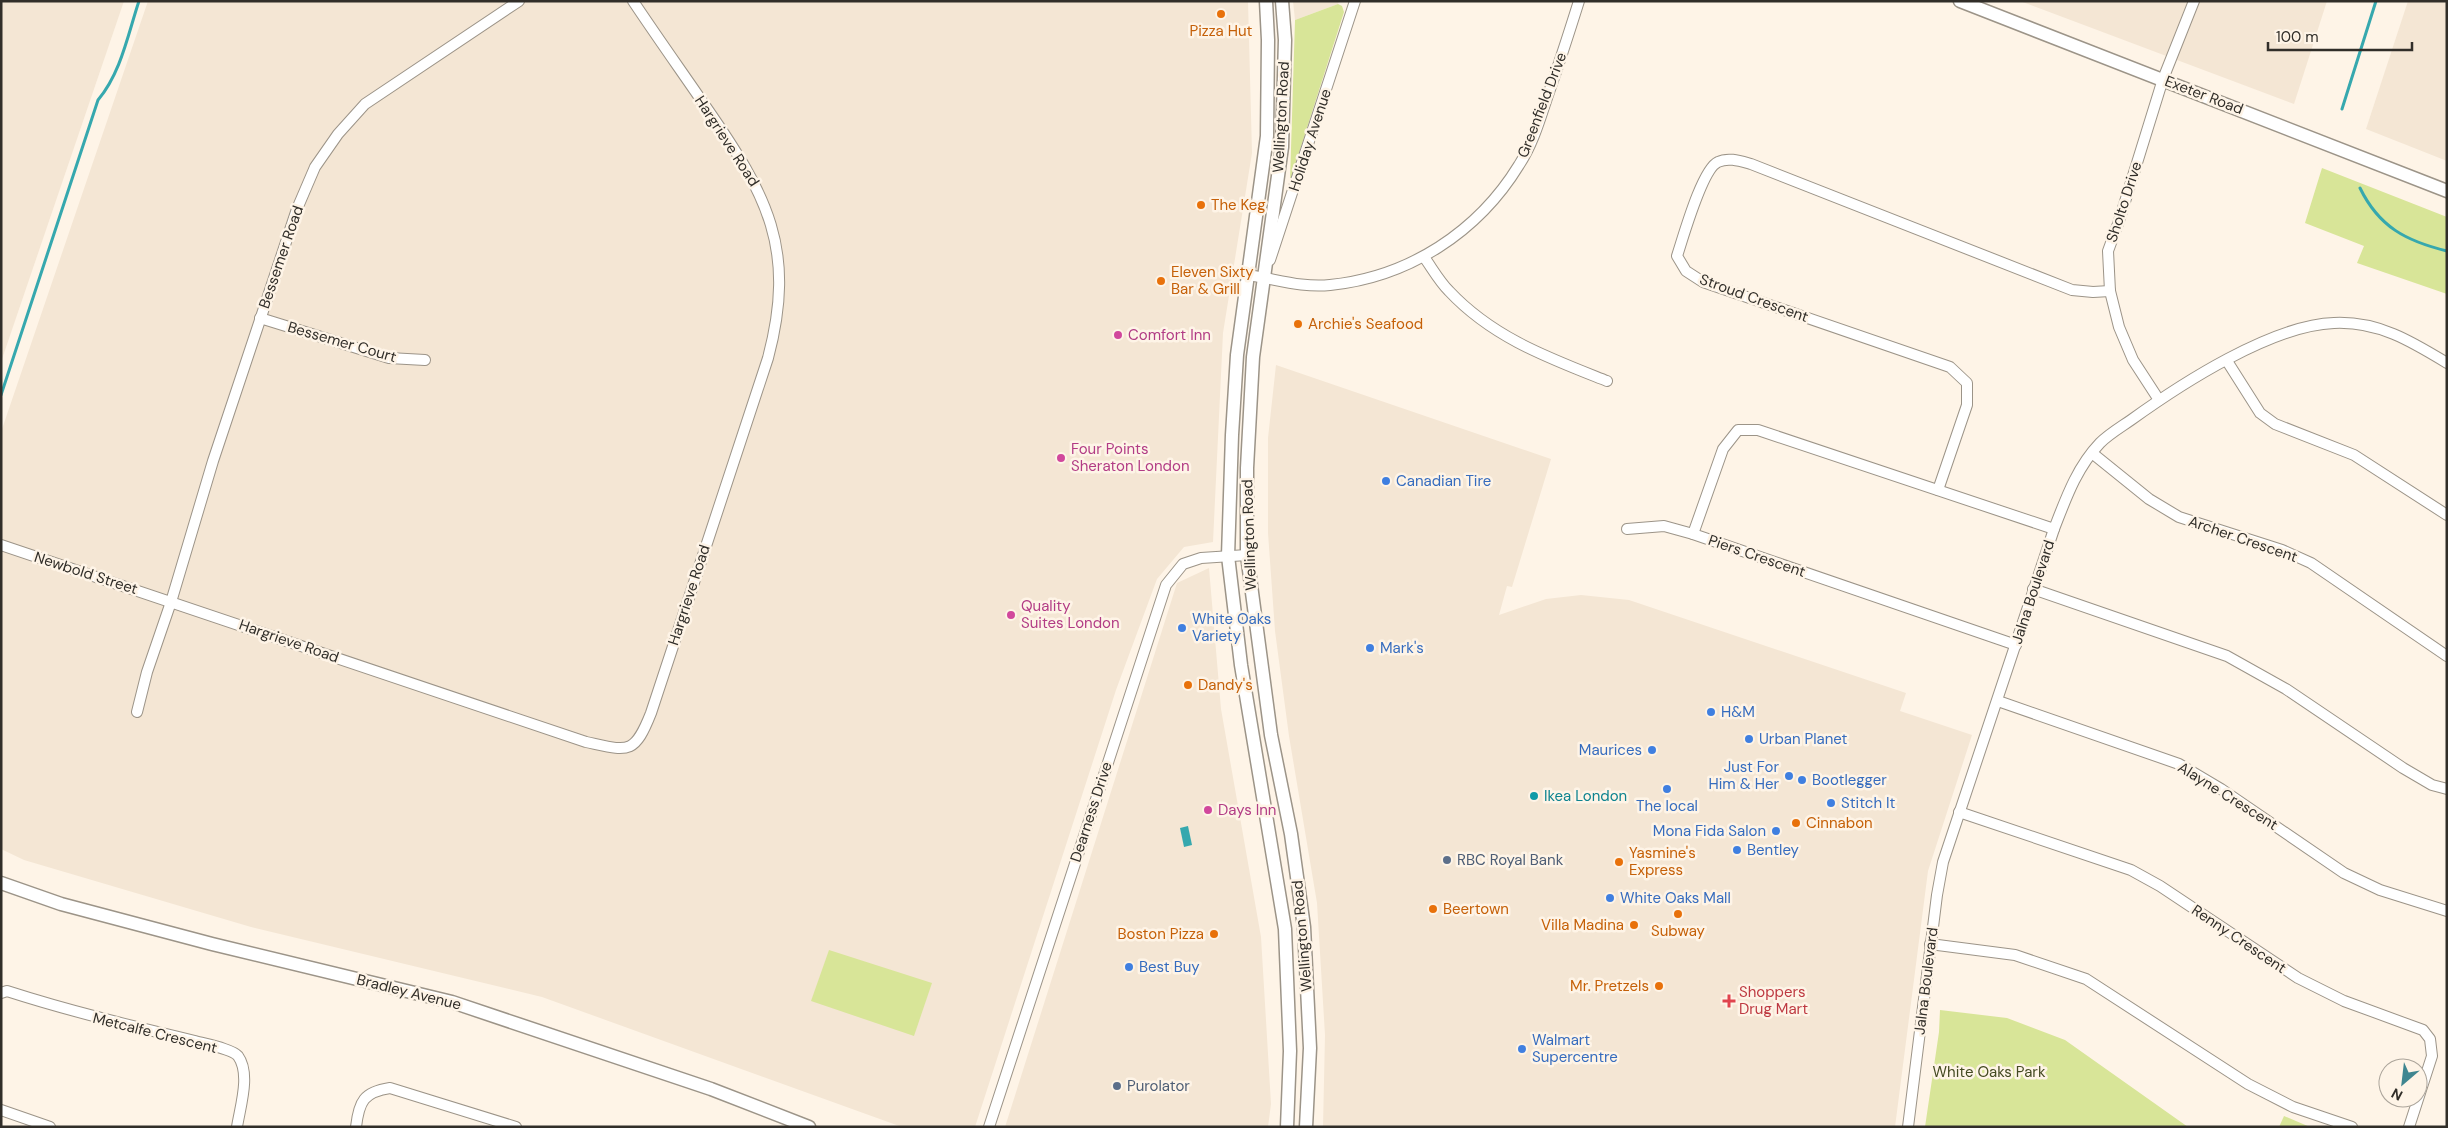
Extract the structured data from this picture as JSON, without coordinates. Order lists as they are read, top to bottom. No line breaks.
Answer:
{"streets":{"main road":["Exeter Road","Wellington Road","Bradley Avenue"],"street":["Greenfield Drive","Holiday Avenue","Hargrieve Road","Sholto Drive","Bessemer Road","Stroud Crescent","Bessemer Court","Archer Crescent","Piers Crescent","Newbold Street","Jalna Boulevard","Alayne Crescent","Dearness Drive","Renny Crescent","Metcalfe Crescent"]},"crossings":[["Exeter Road","Sholto Drive"],["Greenfield Drive","Wellington Road"],["Greenfield Drive","Holiday Avenue"],["Wellington Road","Holiday Avenue"],["Wellington Road","Dearness Drive"],["Hargrieve Road","Bessemer Road"],["Hargrieve Road","Newbold Street"],["Sholto Drive","Stroud Crescent"],["Sholto Drive","Jalna Boulevard"],["Bessemer Road","Bessemer Court"],["Bessemer Road","Newbold Street"],["Stroud Crescent","Piers Crescent"],["Archer Crescent","Jalna Boulevard"],["Piers Crescent","Jalna Boulevard"],["Jalna Boulevard","Alayne Crescent"],["Jalna Boulevard","Renny Crescent"]],"parks":["White Oaks Park"],"places":{"other":["Pizza Hut","The Keg","Eleven Sixty Bar & Grill","Archie's Seafood","Comfort Inn","Four Points Sheraton London","Canadian Tire","Quality Suites London","White Oaks Variety","Mark's","Dandy's","H&M","Urban Planet","Maurices","Just For Him & Her","Bootlegger","The local","Ikea London","Stitch It","Days Inn","Cinnabon","Mona Fida Salon","Bentley","RBC Royal Bank","Yasmine's Express","White Oaks Mall","Beertown","Subway","Villa Madina","Boston Pizza","Best Buy","Mr. Pretzels","Walmart Supercentre","Purolator"],"health":["Shoppers Drug Mart"]},"scale_bar":"100 m","north":"bottom left"}
